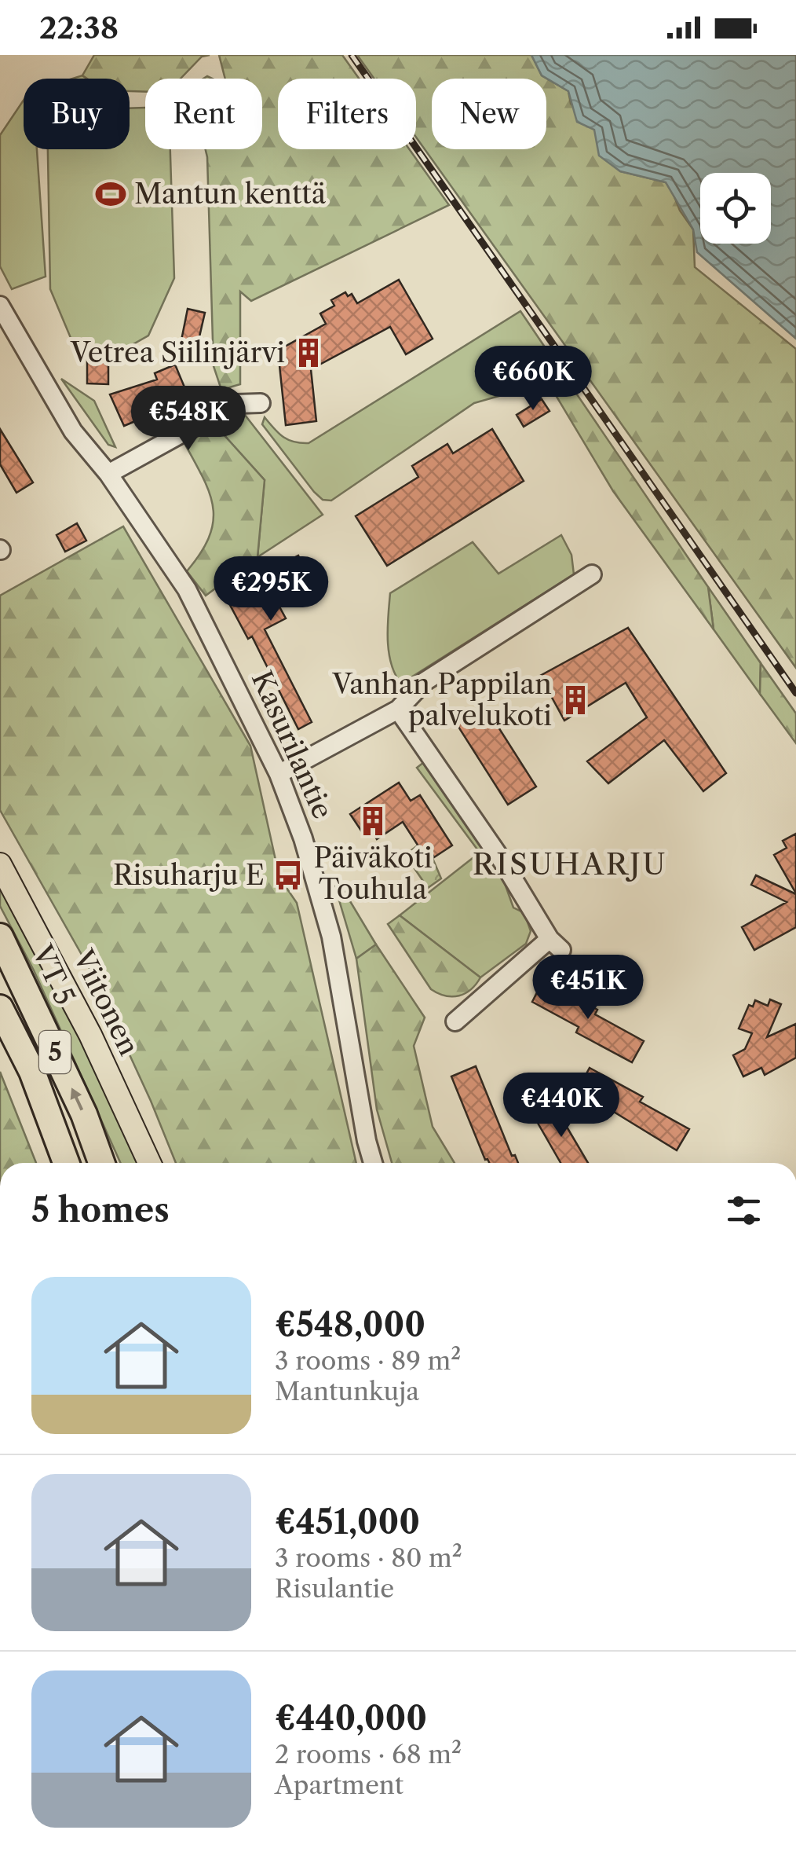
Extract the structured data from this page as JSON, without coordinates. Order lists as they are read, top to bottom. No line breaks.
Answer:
{"streets":{"highway":["VT 5","5"],"main road":["Viitonen"],"street":["Kasurilantie"]},"districts":["RISUHARJU"],"places":{"sports":["Mantun kenttä"],"building":["Vetrea Siilinjärvi","Vanhan Pappilan palvelukoti","Päiväkoti Touhula"],"bus stop":["Risuharju E"]},"page":{"status":"22:38","chip":["Buy","Rent","Filters","New"],"price":["€660K","€548K","€295K","€451K","€440K"],"heading":"5 homes","list":[{"name":"€548,000","note":"3 rooms · 89 m² · Mantunkuja"},{"name":"€451,000","note":"3 rooms · 80 m² · Risulantie"},{"name":"€440,000","note":"2 rooms · 68 m² · Apartment"}]}}
